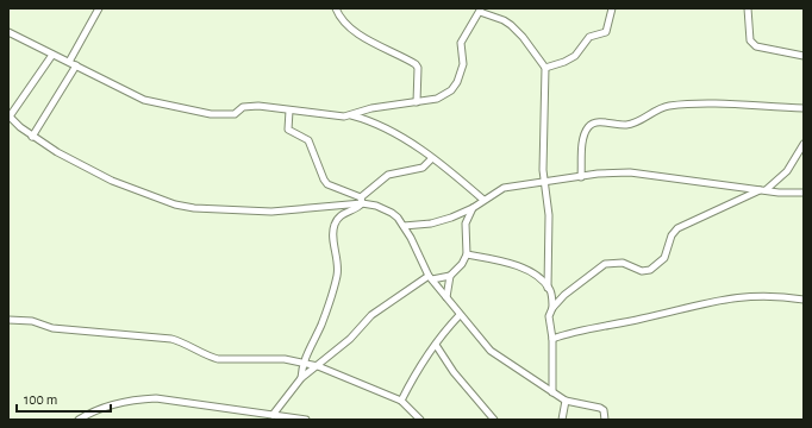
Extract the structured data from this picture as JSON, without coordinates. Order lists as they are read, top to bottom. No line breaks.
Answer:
{"scale_bar":"100 m"}
